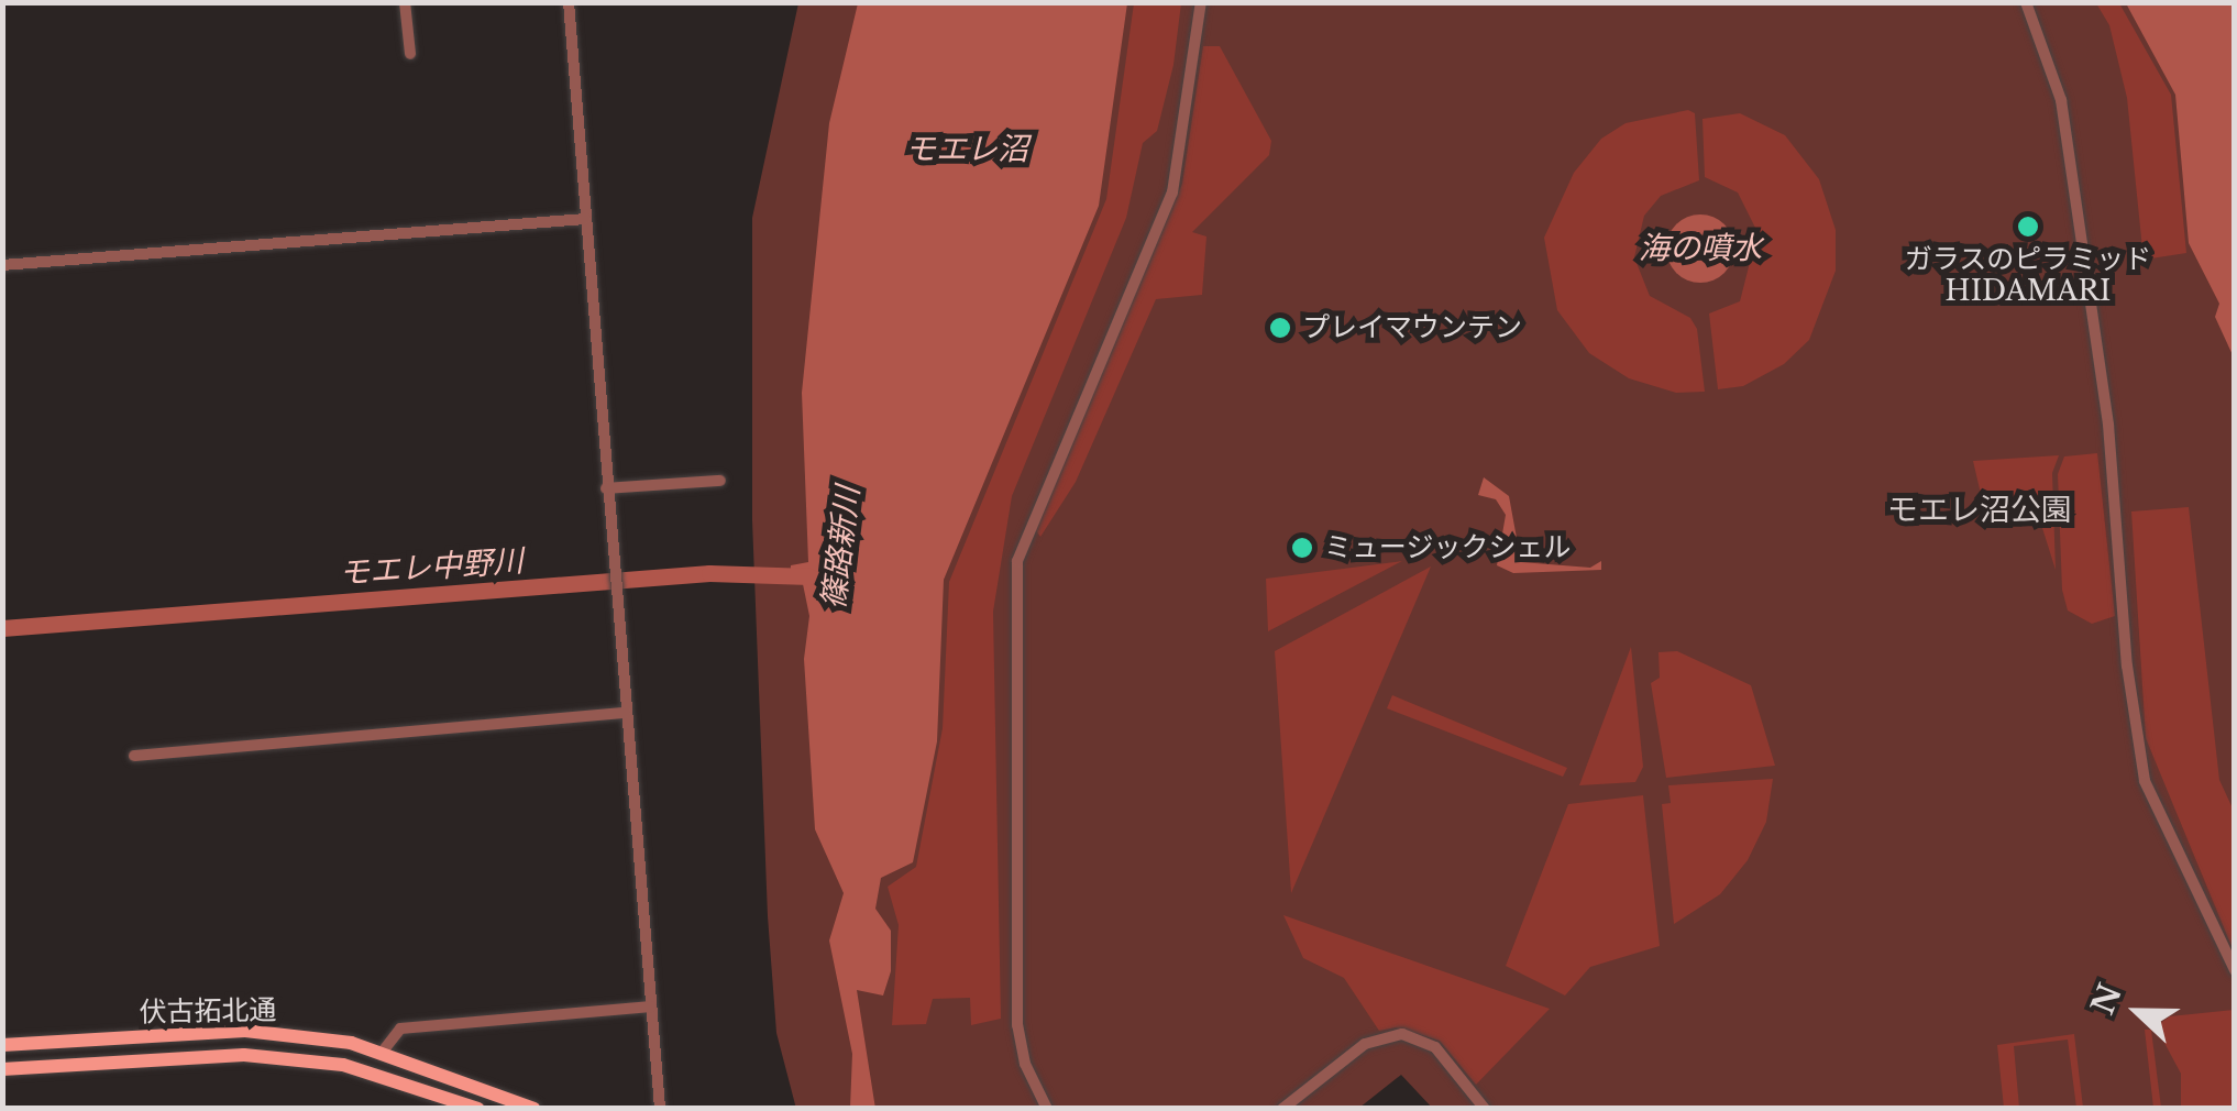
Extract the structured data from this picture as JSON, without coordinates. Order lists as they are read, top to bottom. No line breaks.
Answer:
{"streets":{"main road":["伏古拓北通"]},"districts":["モエレ沼公園"],"water":["モエレ沼","海の噴水","篠路新川","モエレ中野川"],"places":["ガラスのピラミッド HIDAMARI","プレイマウンテン","ミュージックシェル"],"north":"left"}
